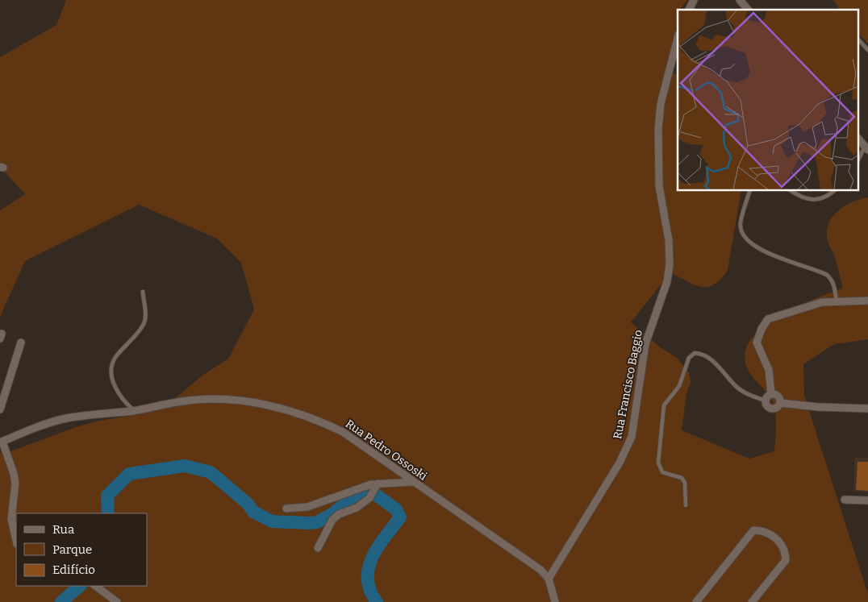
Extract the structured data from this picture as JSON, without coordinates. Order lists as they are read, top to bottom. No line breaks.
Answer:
{"streets":{"street":["Rua Francisco Baggio","Rua Pedro Ossoski"]},"crossings":[["Rua Francisco Baggio","Rua Pedro Ossoski"]],"legend":["Rua","Parque","Edifício"]}
